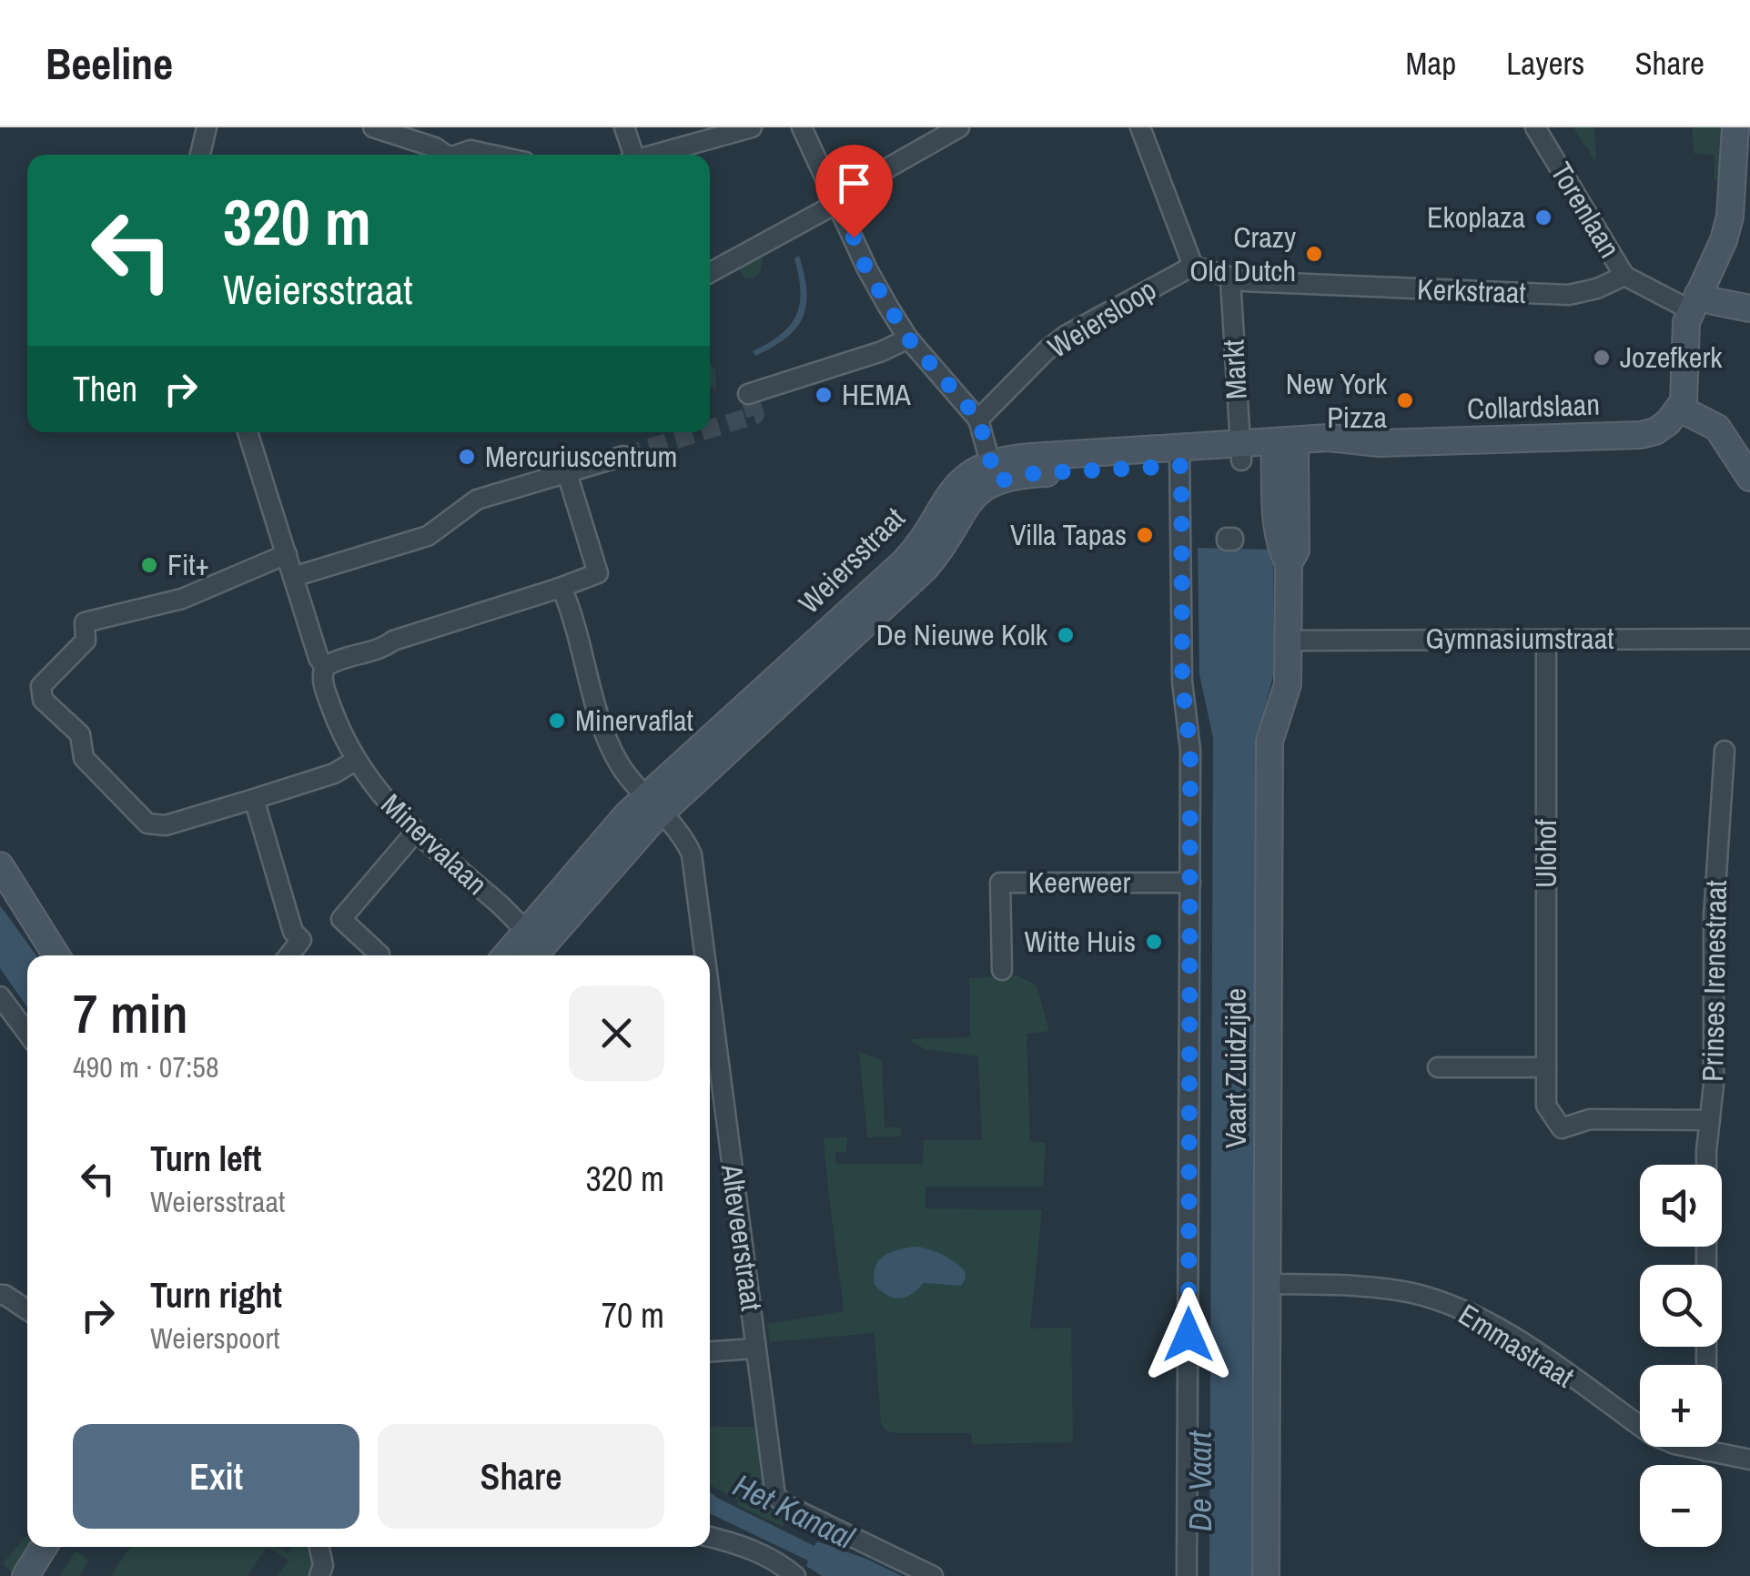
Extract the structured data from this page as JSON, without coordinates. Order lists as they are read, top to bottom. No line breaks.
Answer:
{"streets":{"main road":["Collardslaan","Weiersstraat","Vaart Zuidzijde"],"street":["Torenlaan","Kerkstraat","Weiersloop","Markt","Gymnasiumstraat","Minervalaan","Ulohof","Keerweer","Prinses Irenestraat","Alteveerstraat","Emmastraat"]},"crossings":[["Torenlaan","Kerkstraat"],["Kerkstraat","Markt"],["Markt","Weiersstraat"],["Collardslaan","Weiersstraat"],["Collardslaan","Vaart Zuidzijde"],["Weiersstraat","Minervalaan"],["Weiersstraat","Vaart Zuidzijde"],["Weiersstraat","Alteveerstraat"],["Gymnasiumstraat","Ulohof"],["Gymnasiumstraat","Vaart Zuidzijde"],["Ulohof","Prinses Irenestraat"],["Vaart Zuidzijde","Emmastraat"]],"water":["De Vaart","Het Kanaal"],"places":["Ekoplaza","Crazy Old Dutch","Jozefkerk","HEMA","New York Pizza","Mercuriuscentrum","Villa Tapas","Fit+","De Nieuwe Kolk","Minervaflat","Witte Huis"],"page":{"header":"Beeline","nav":["Map","Layers","Share"],"turn":["320 m","Weiersstraat"],"then":"Then","heading":["7 min","490 m · 07:58"],"list":[{"name":"Turn left","note":"Weiersstraat","value":"320 m"},{"name":"Turn right","note":"Weierspoort","value":"70 m"}],"map_buttons":["+","−"],"buttons":["Exit","Share"]}}
